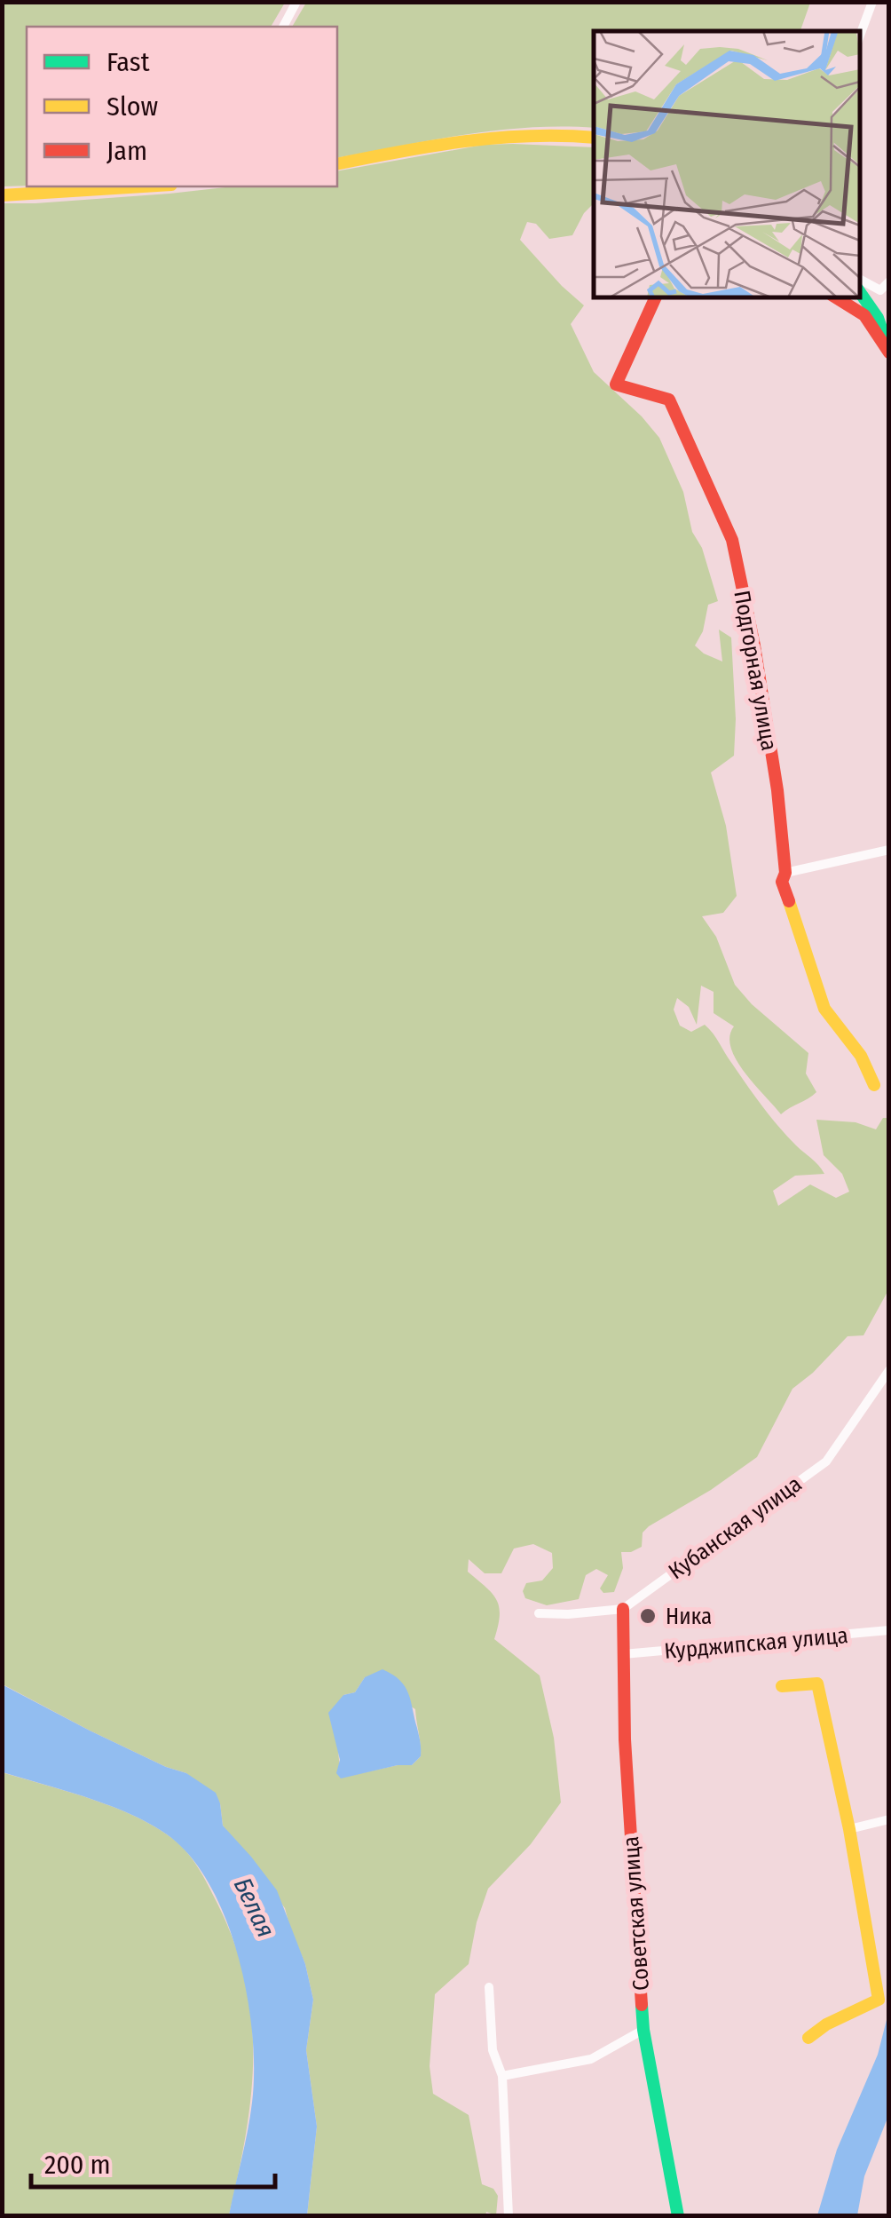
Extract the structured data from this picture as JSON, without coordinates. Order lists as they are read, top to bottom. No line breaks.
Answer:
{"streets":{"street":["Подгорная улица","Кубанская улица","Курджипская улица","Советская улица"]},"crossings":[["Кубанская улица","Советская улица"],["Курджипская улица","Советская улица"]],"water":["Белая"],"places":["Ника"],"legend":["Fast","Slow","Jam"],"scale_bar":"200 m"}
